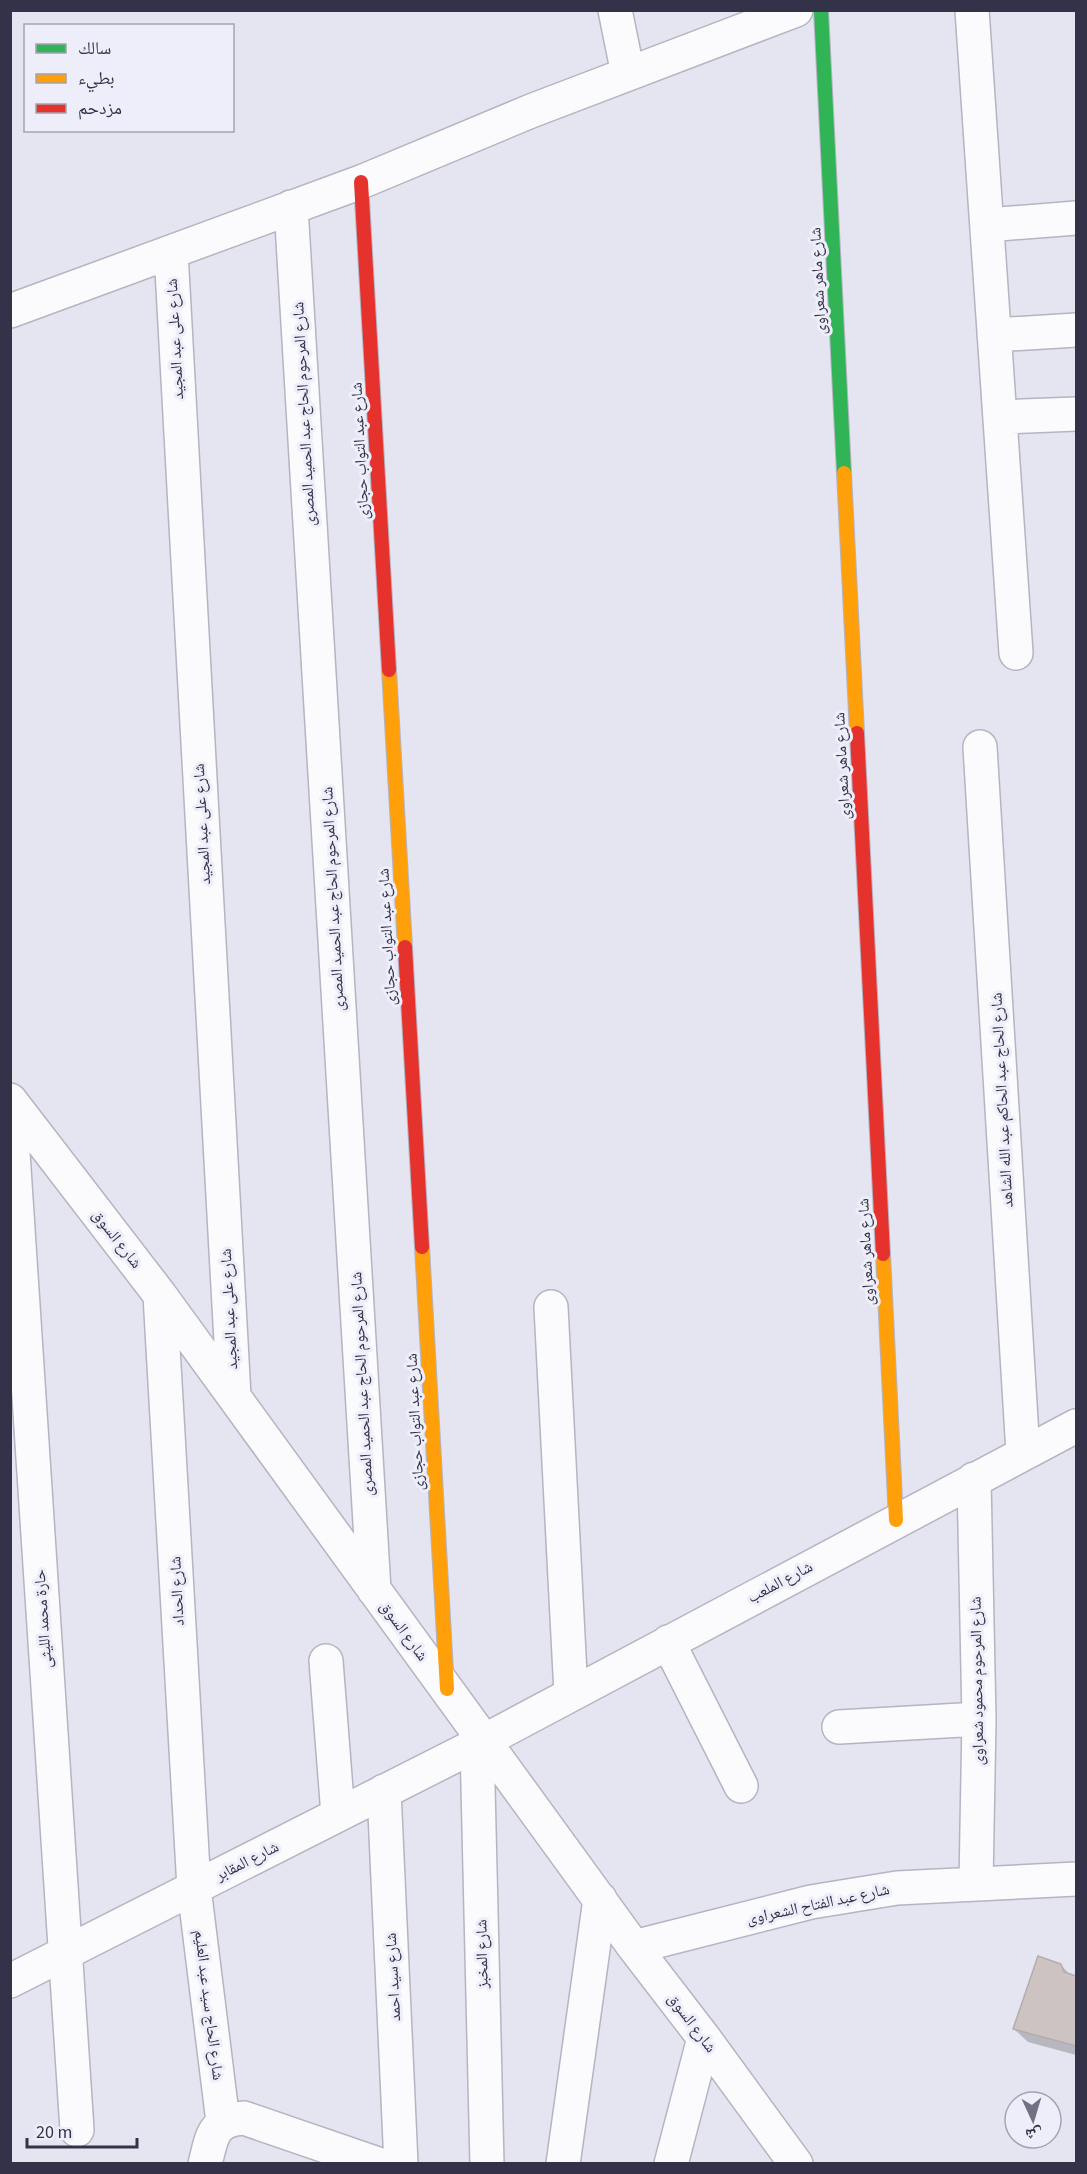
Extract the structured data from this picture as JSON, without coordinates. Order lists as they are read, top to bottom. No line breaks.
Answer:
{"streets":{"street":["شارع ماهر شعراوى","شارع على عبد المجيد","شارع المرحوم الحاج عبد الحميد المصرى","شارع عبد التواب حجازى","شارع الحاج عبد الحاكم عبد الله الشاهد","شارع السوق","شارع الملعب","شارع الحداد","حارة محمد الليثى","شارع المرحوم محمود شعراوى","شارع المقابر","شارع عبد الفتاح الشعراوى","شارع المخبز","شارع سيد احمد","شارع الحاج سيد عبد العليم"]},"crossings":[["شارع ماهر شعراوى","شارع الملعب"],["شارع على عبد المجيد","شارع السوق"],["شارع المرحوم الحاج عبد الحميد المصرى","شارع السوق"],["شارع عبد التواب حجازى","شارع السوق"],["شارع الحاج عبد الحاكم عبد الله الشاهد","شارع الملعب"],["شارع السوق","شارع الملعب"],["شارع السوق","شارع الحداد"],["شارع السوق","شارع المقابر"],["شارع السوق","شارع عبد الفتاح الشعراوى"],["شارع السوق","شارع المخبز"],["شارع الملعب","شارع المرحوم محمود شعراوى"],["شارع الملعب","شارع المقابر"],["شارع الملعب","شارع المخبز"],["شارع الحداد","شارع المقابر"],["شارع الحداد","شارع الحاج سيد عبد العليم"],["حارة محمد الليثى","شارع المقابر"],["شارع المرحوم محمود شعراوى","شارع عبد الفتاح الشعراوى"],["شارع المقابر","شارع المخبز"],["شارع المقابر","شارع سيد احمد"],["شارع المقابر","شارع الحاج سيد عبد العليم"]],"legend":["سالك","بطيء","مزدحم"],"scale_bar":"20 m","north":"bottom"}
